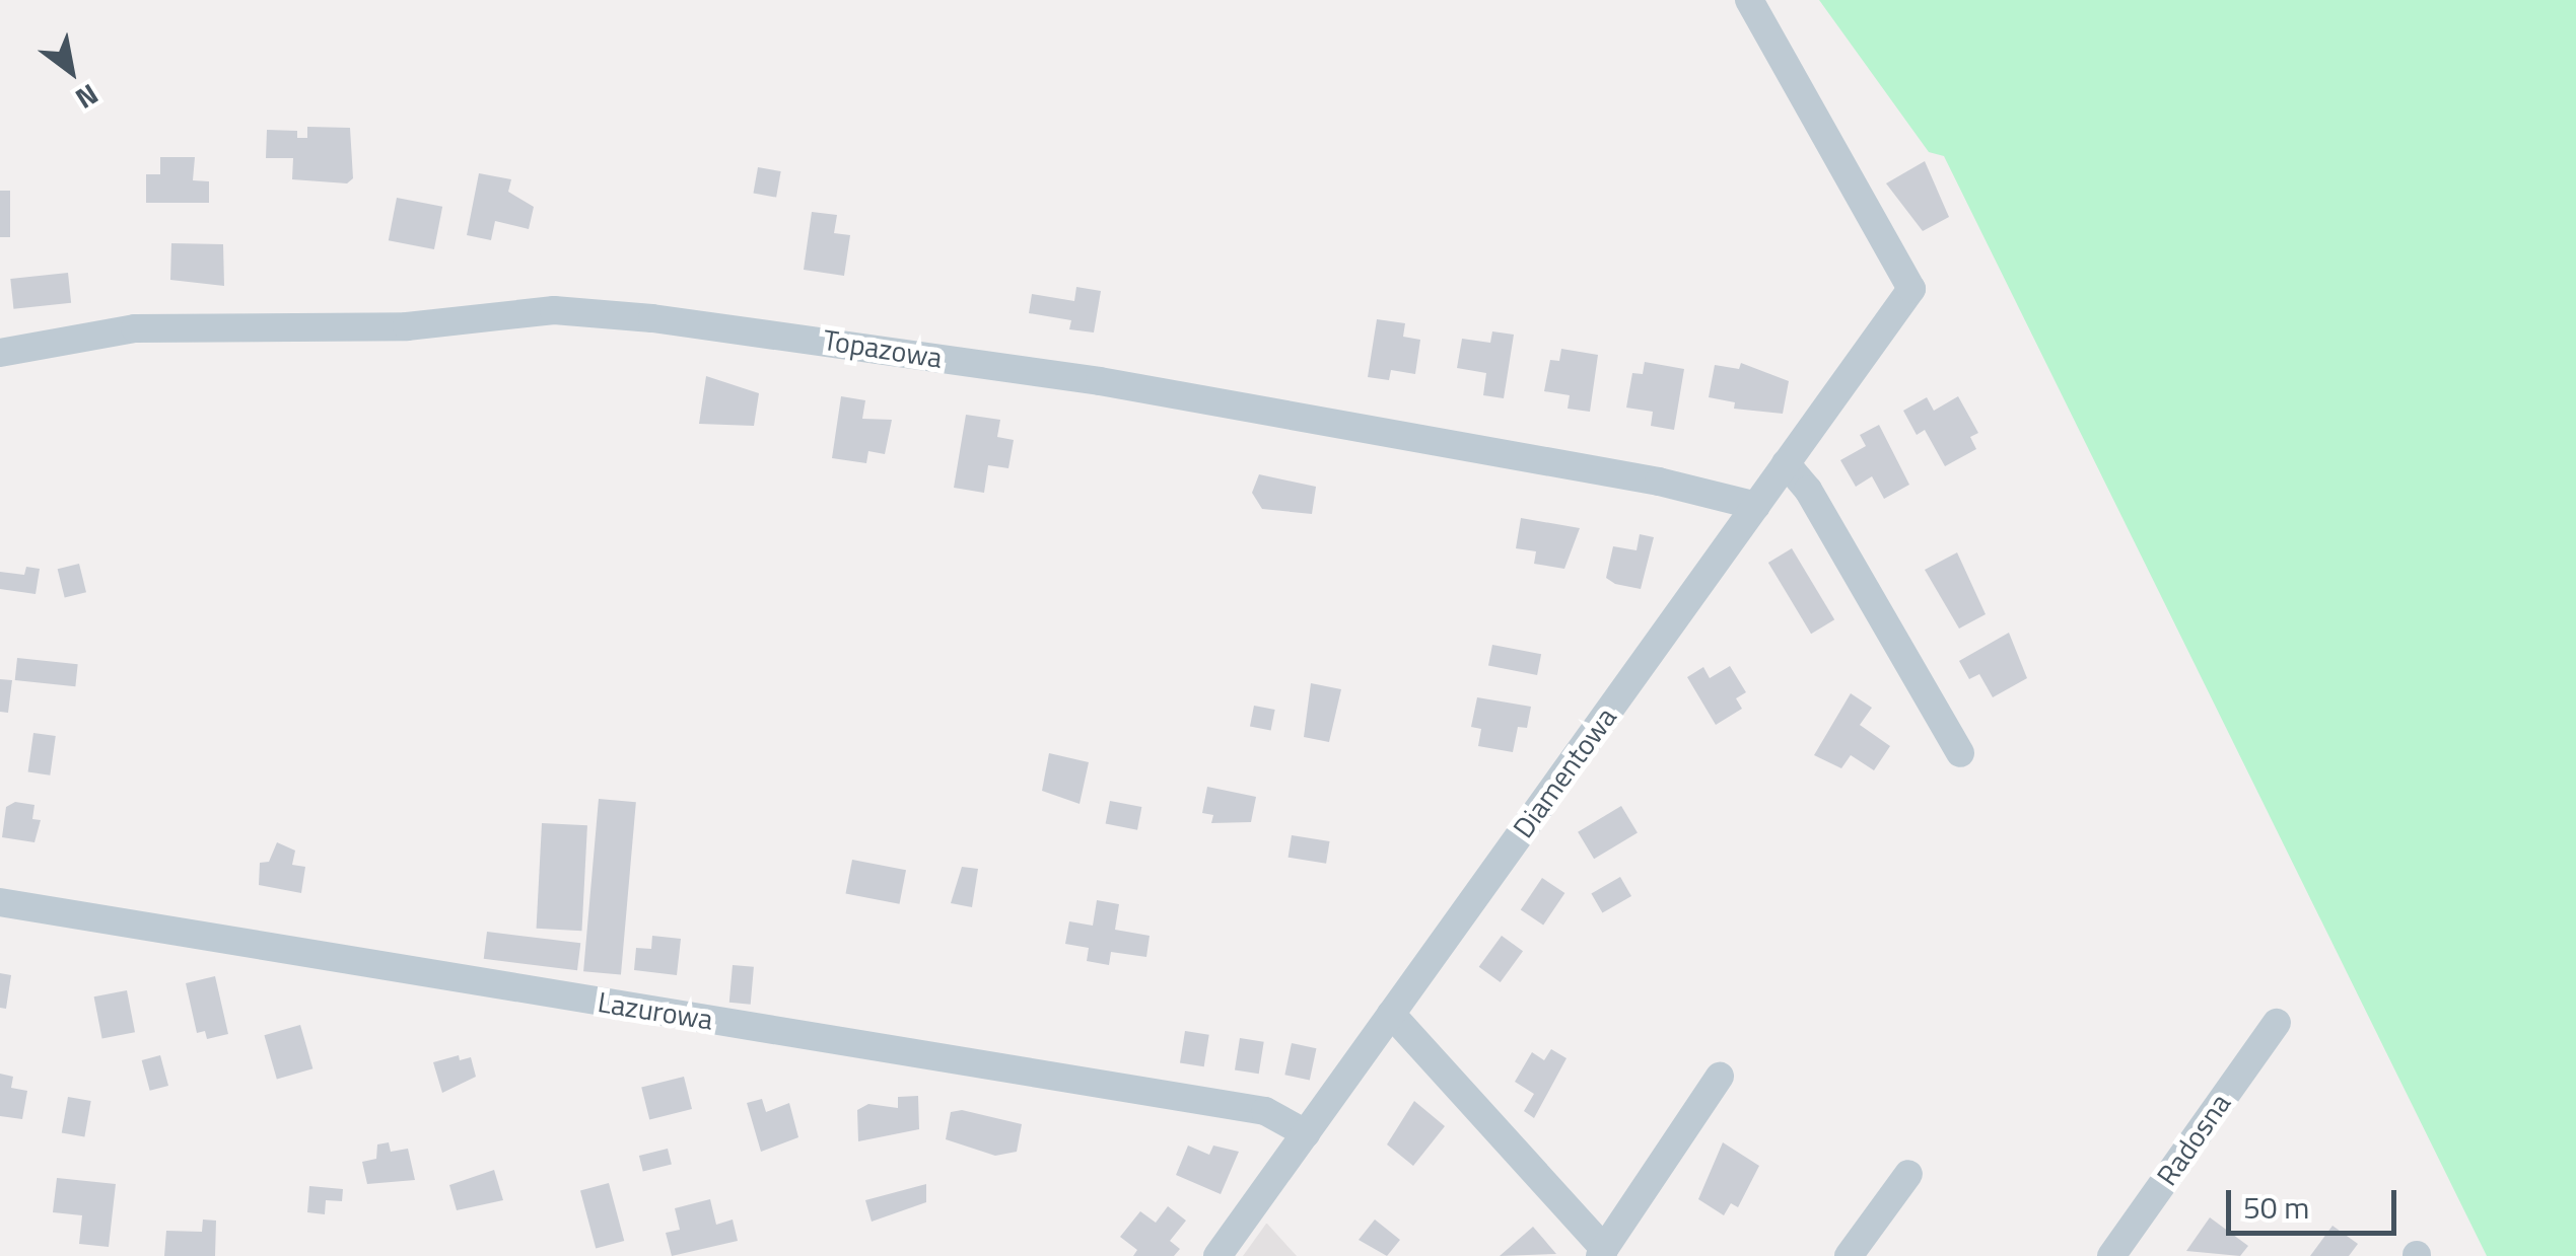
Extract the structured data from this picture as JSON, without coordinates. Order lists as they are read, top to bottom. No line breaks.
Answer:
{"streets":{"street":["Topazowa","Diamentowa","Lazurowa","Radosna"]},"crossings":[["Topazowa","Diamentowa"],["Diamentowa","Lazurowa"]],"scale_bar":"50 m","north":"bottom right"}
